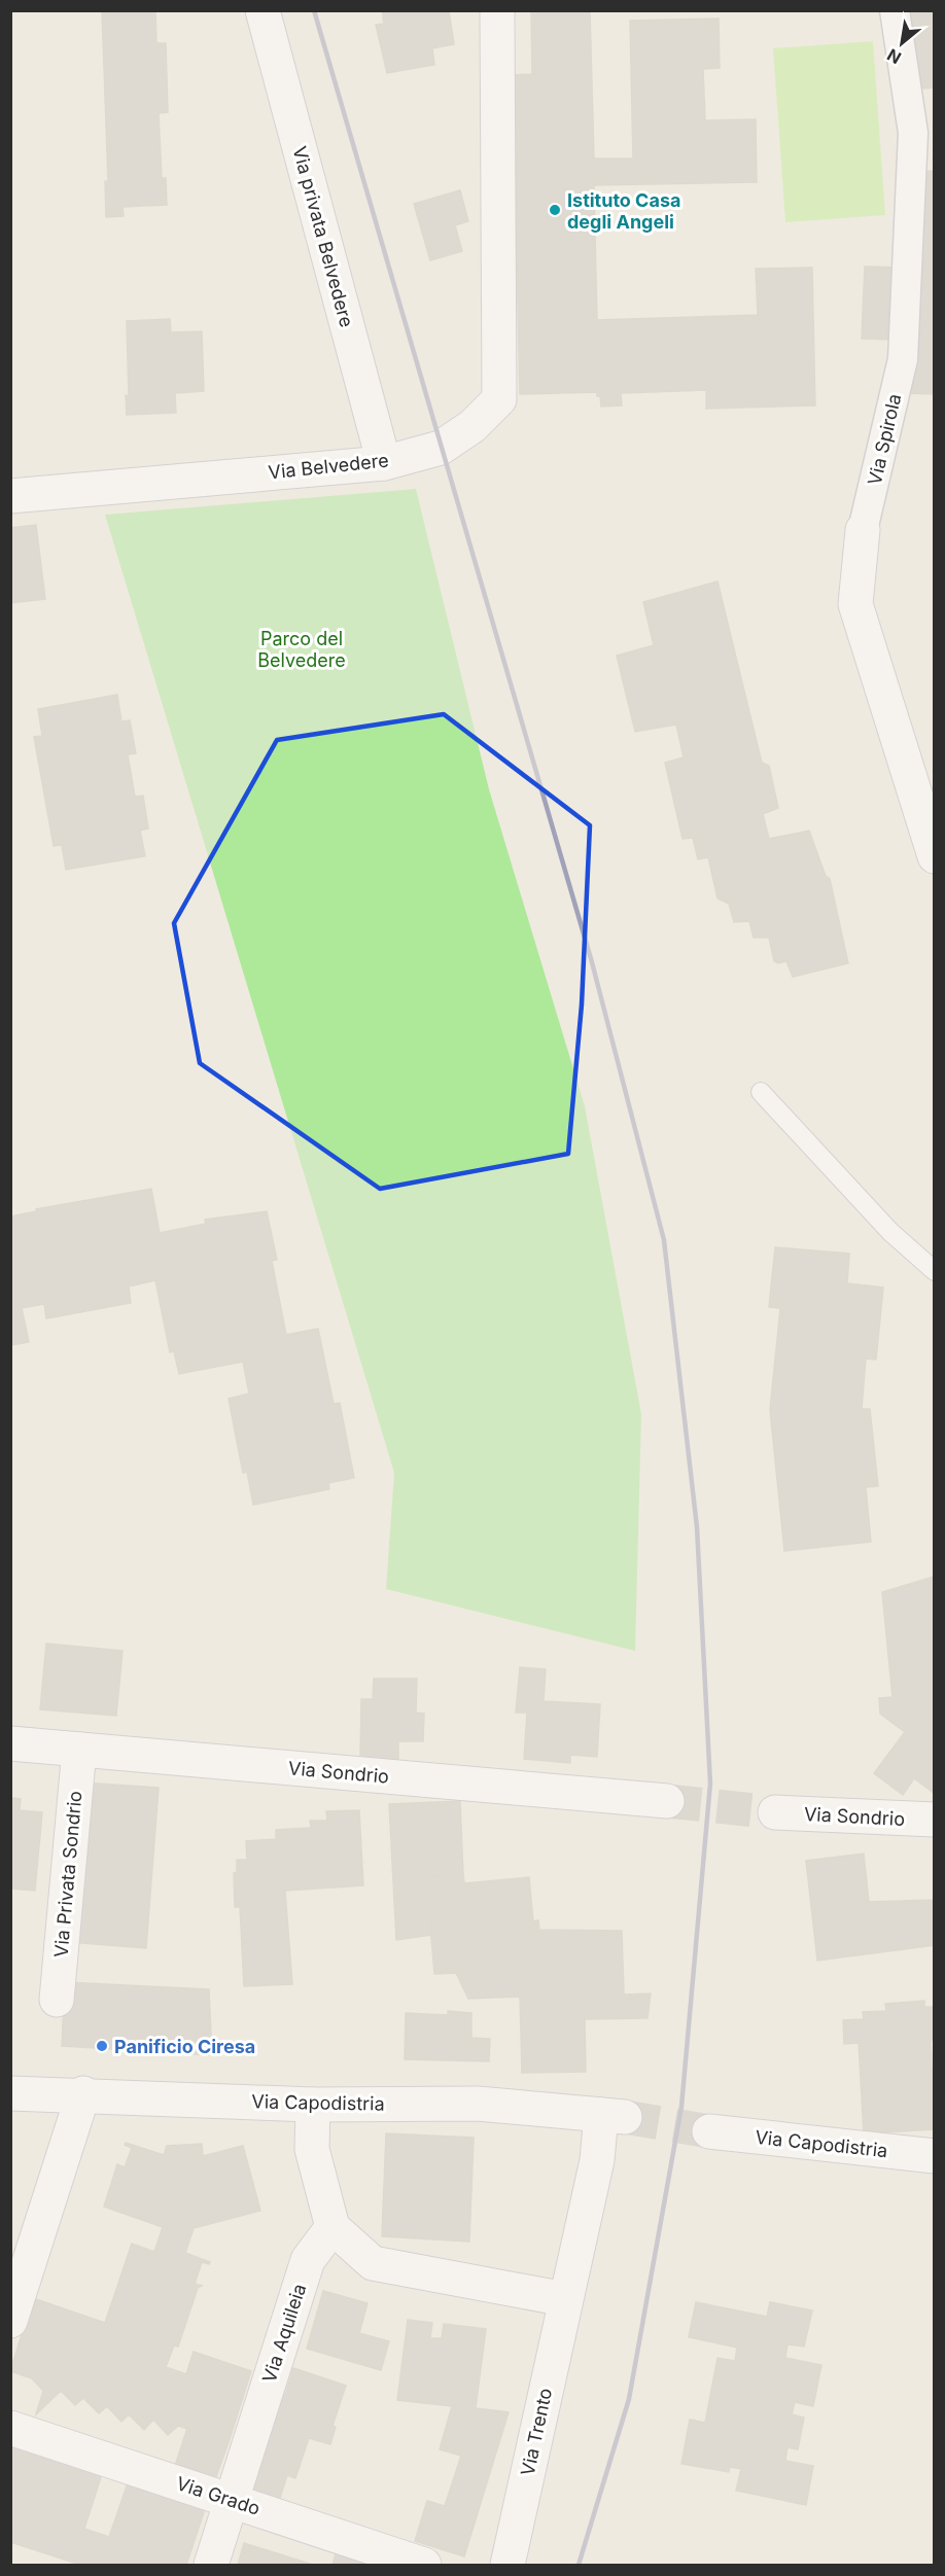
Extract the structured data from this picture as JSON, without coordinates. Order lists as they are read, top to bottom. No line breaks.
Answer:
{"streets":{"street":["Via privata Belvedere","Via Spirola","Via Belvedere","Via Sondrio","Via Privata Sondrio","Via Capodistria","Via Aquileia","Via Trento","Via Grado"]},"crossings":[["Via privata Belvedere","Via Belvedere"],["Via Sondrio","Via Privata Sondrio"],["Via Capodistria","Via Trento"],["Via Aquileia","Via Grado"]],"parks":["Parco del Belvedere"],"places":["Istituto Casa degli Angeli","Panificio Ciresa"],"north":"bottom left"}
